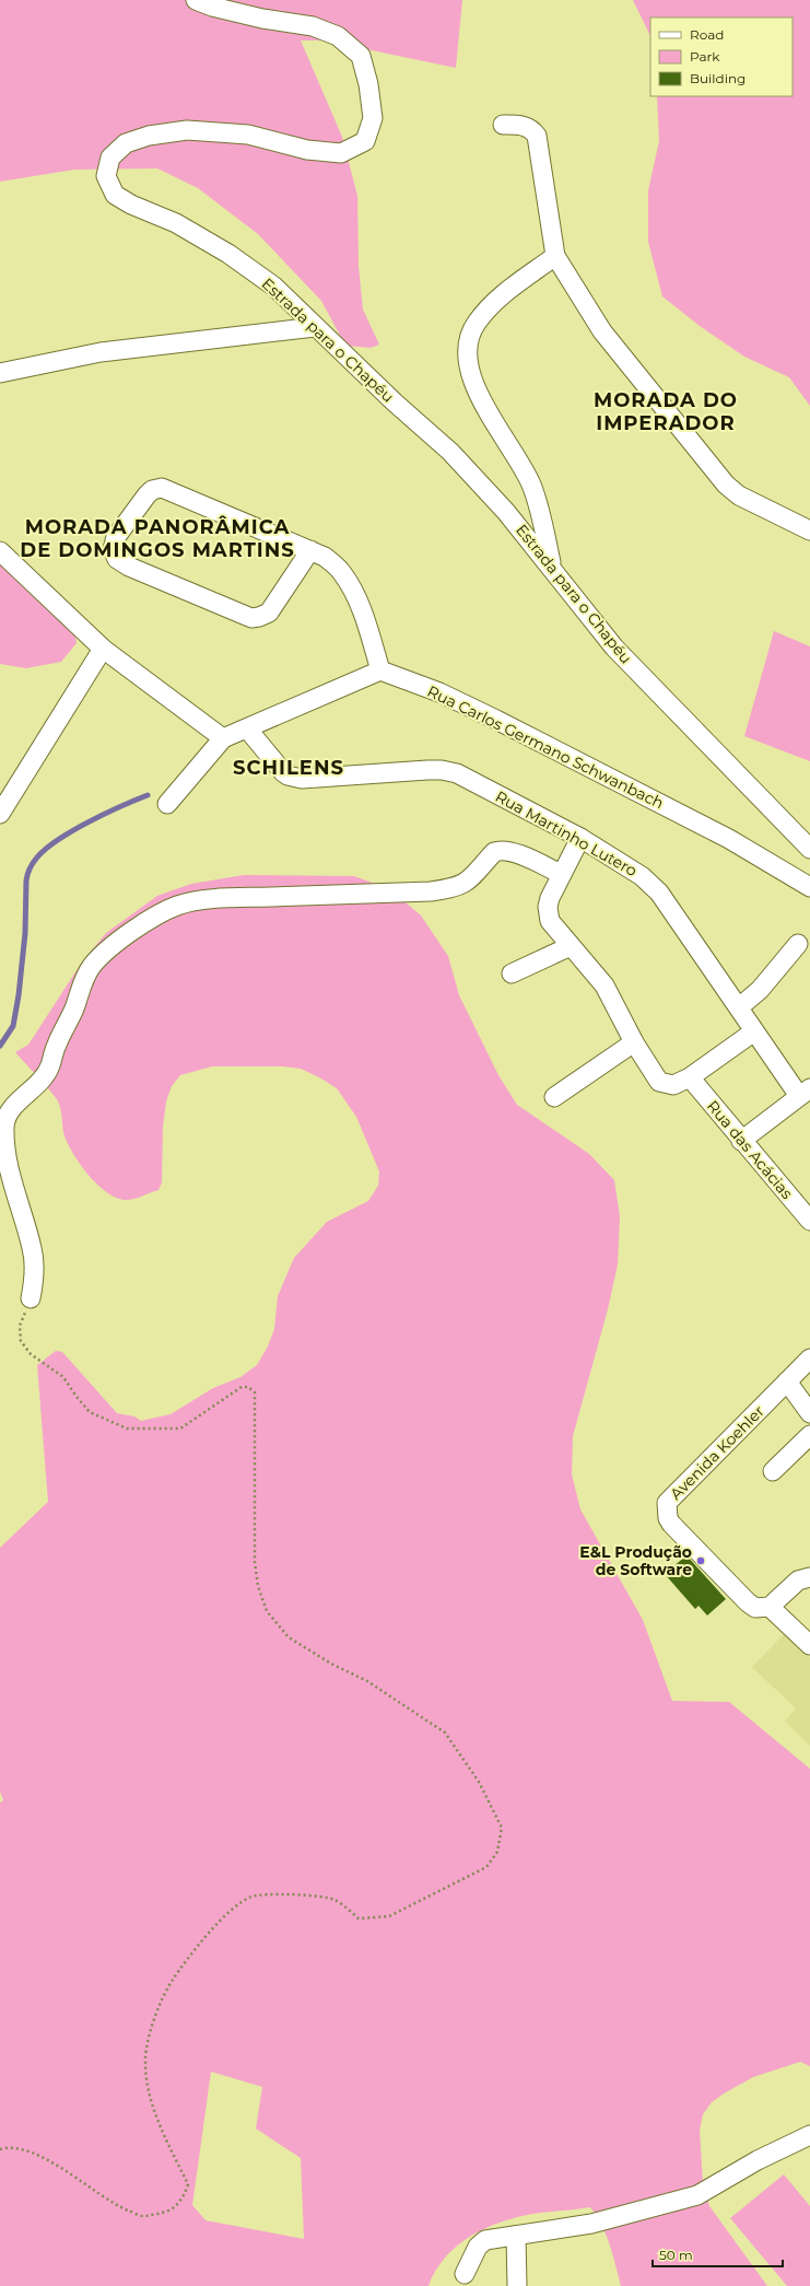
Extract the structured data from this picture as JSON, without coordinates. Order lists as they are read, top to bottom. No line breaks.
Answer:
{"streets":{"street":["Estrada para o Chapéu","Rua Carlos Germano Schwanbach","Rua Martinho Lutero","Rua das Acácias","Avenida Koehler"]},"districts":["MORADA DO IMPERADOR","MORADA PANORÂMICA DE DOMINGOS MARTINS","SCHILENS"],"places":["E&L Produção de Software"],"legend":["Road","Park","Building"],"scale_bar":"50 m"}
